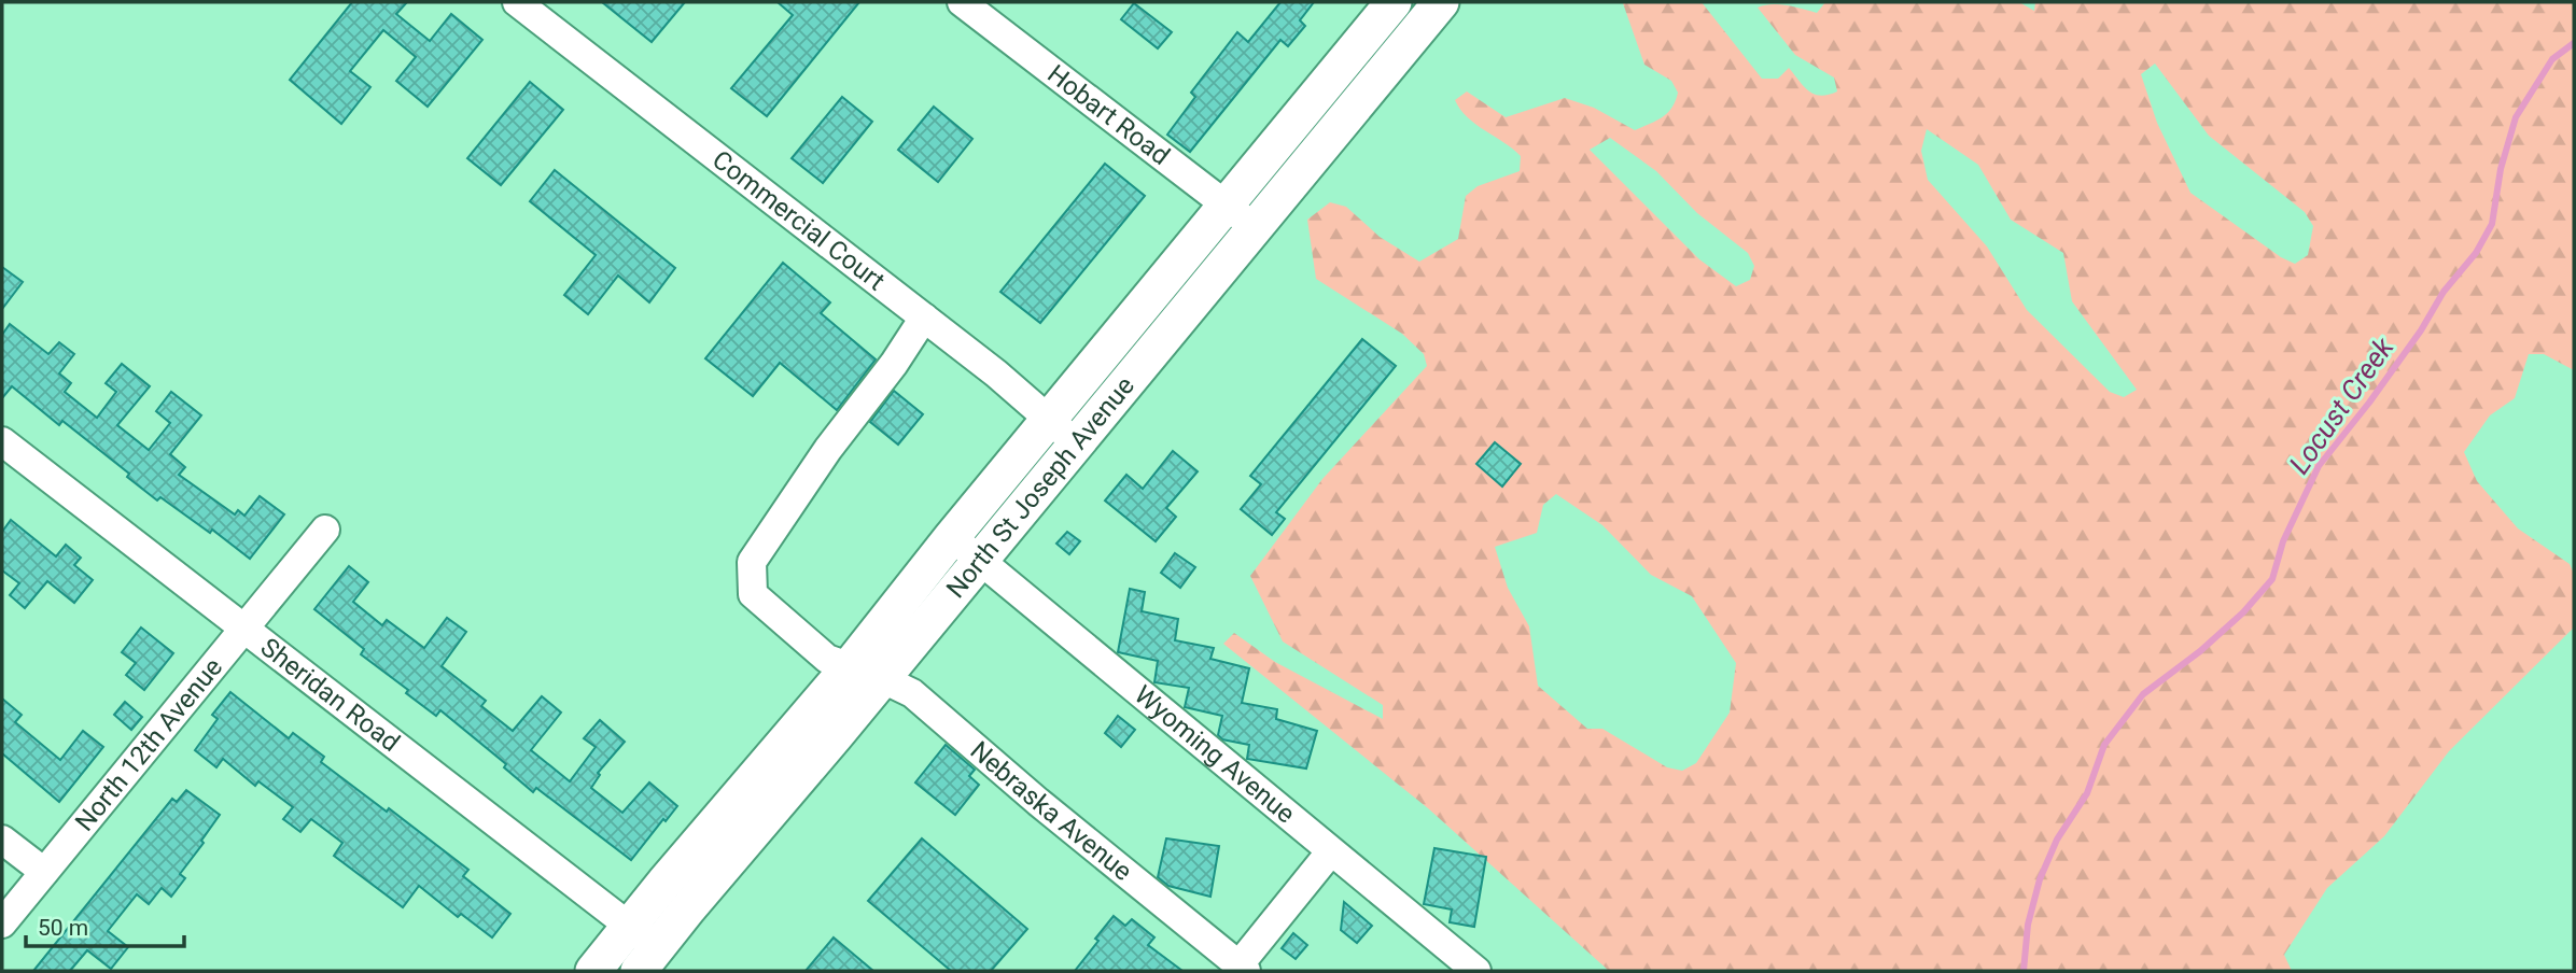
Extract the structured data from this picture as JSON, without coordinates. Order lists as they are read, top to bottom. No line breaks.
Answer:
{"streets":{"main road":["North St Joseph Avenue"],"street":["Hobart Road","Commercial Court","Sheridan Road","North 12th Avenue","Wyoming Avenue","Nebraska Avenue"]},"crossings":[["Hobart Road","North St Joseph Avenue"],["Commercial Court","North St Joseph Avenue"],["Commercial Court","Nebraska Avenue"],["North St Joseph Avenue","Sheridan Road"],["North St Joseph Avenue","Wyoming Avenue"],["North St Joseph Avenue","Nebraska Avenue"],["Sheridan Road","North 12th Avenue"]],"water":["Locust Creek"],"scale_bar":"50 m"}
